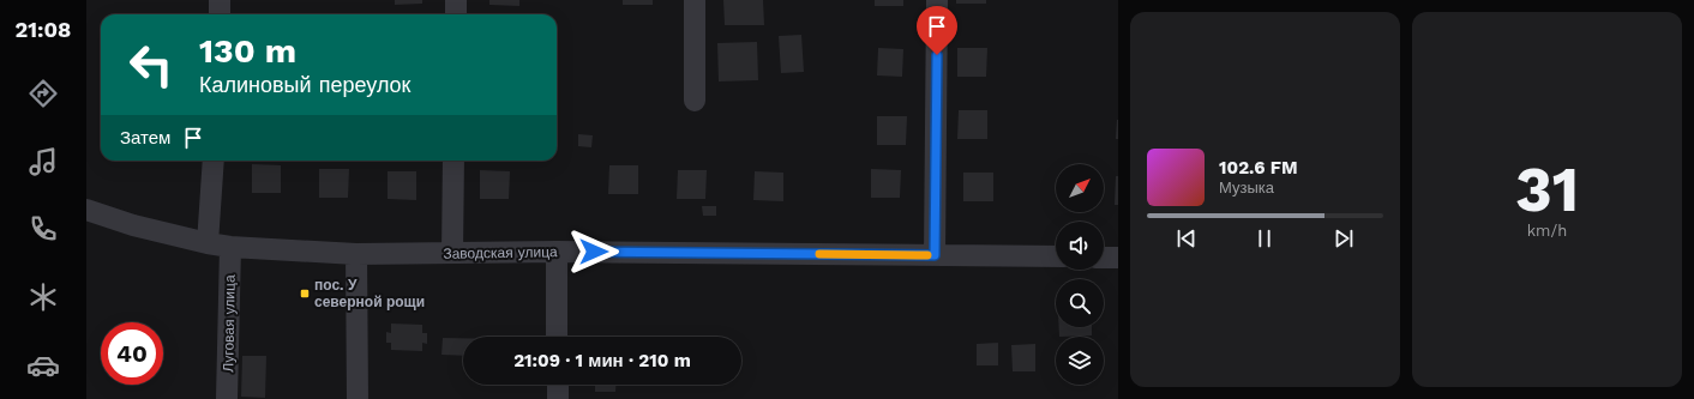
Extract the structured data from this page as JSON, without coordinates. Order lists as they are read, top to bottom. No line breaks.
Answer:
{"streets":{"street":["Заводская улица","Луговая улица"]},"crossings":[["Заводская улица","Луговая улица"]],"places":{"transit":["пос. У северной рощи"]},"north":"top right","page":{"tabs":"21:08","tile":["31","km/h"],"turn":["130 m","Калиновый переулок"],"then":"Затем","song":["102.6 FM","Музыка"],"limit":"40","trip":"21:09 · 1 мин · 210 m"}}
